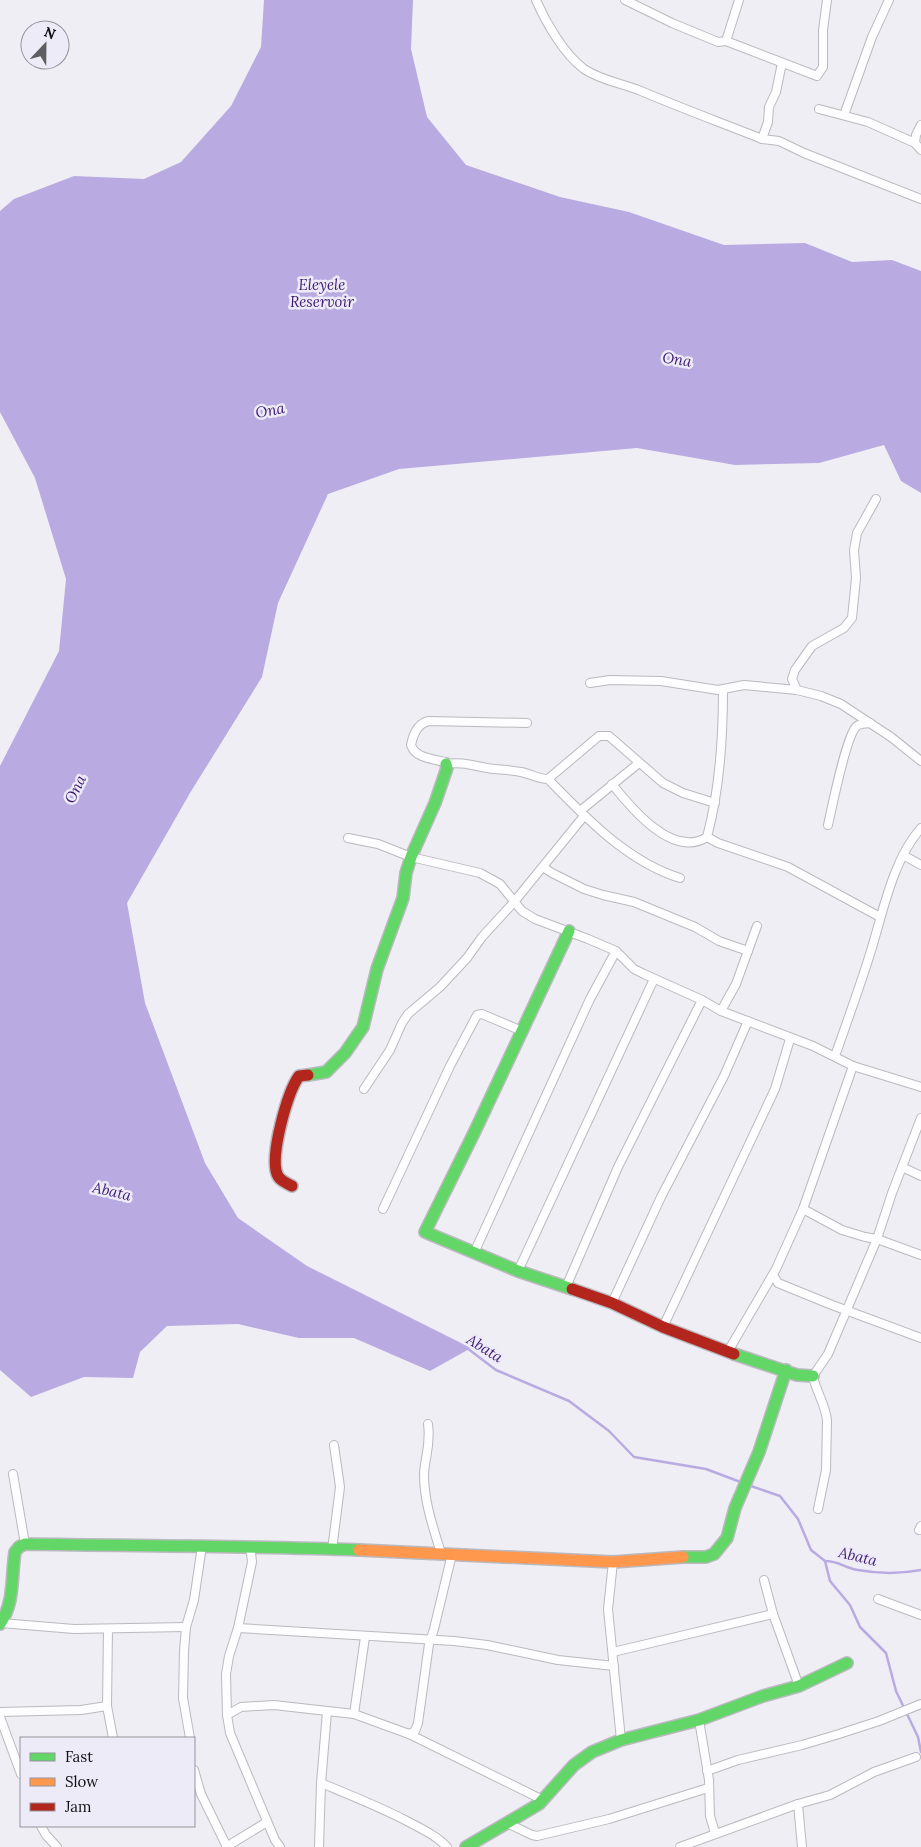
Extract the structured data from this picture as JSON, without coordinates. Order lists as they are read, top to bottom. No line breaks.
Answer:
{"water":["Eleyele Reservoir","Ona","Abata"],"legend":["Fast","Slow","Jam"],"north":"top"}
